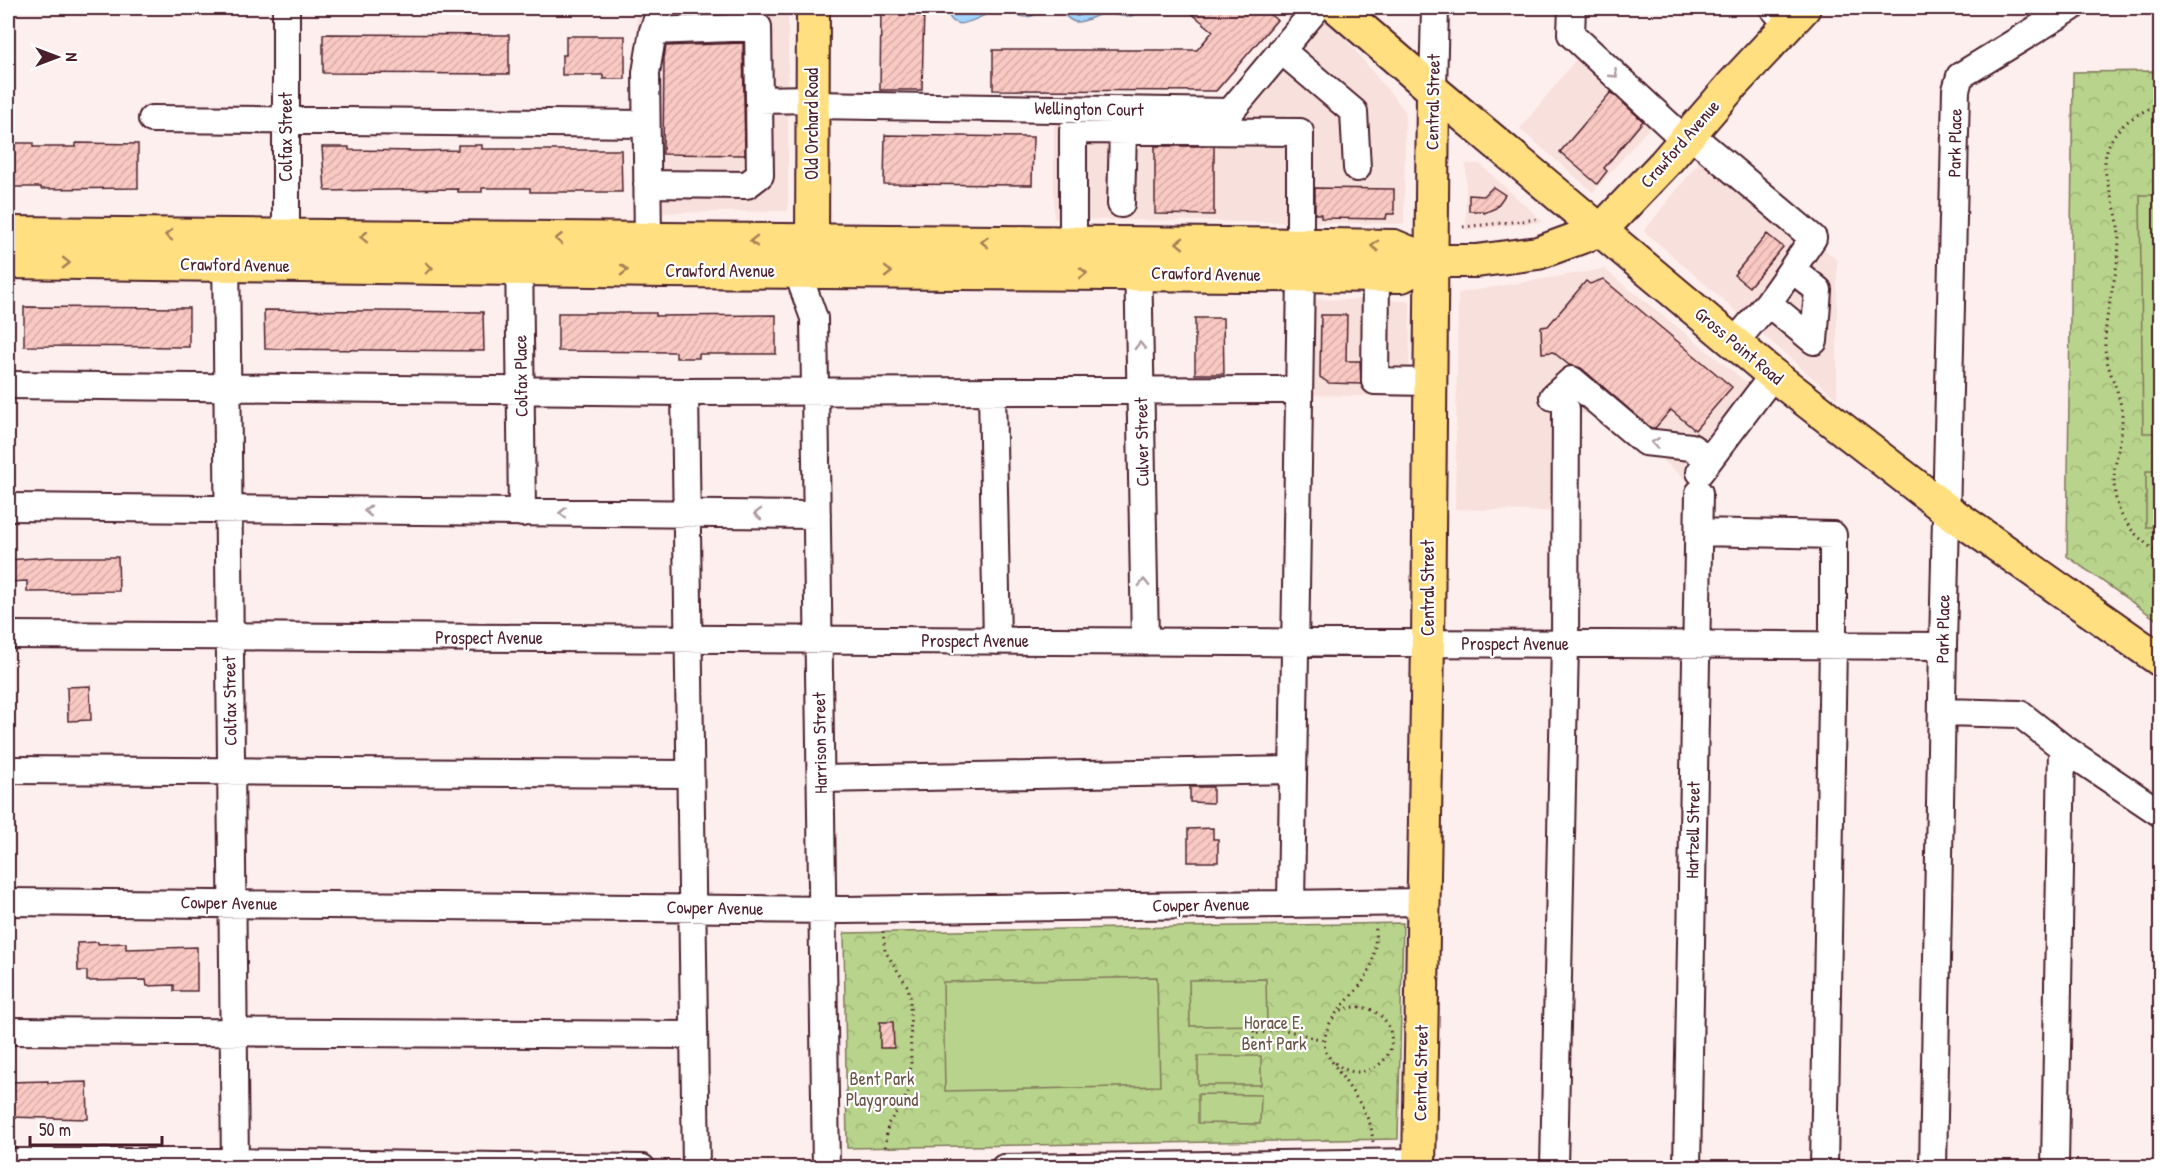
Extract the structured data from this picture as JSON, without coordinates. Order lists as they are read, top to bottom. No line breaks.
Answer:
{"streets":{"main road":["Central Street","Old Orchard Road","Crawford Avenue","Gross Point Road"],"street":["Wellington Court","Colfax Street","Park Place","Colfax Place","Culver Street","Prospect Avenue","Harrison Street","Hartzell Street","Cowper Avenue"]},"crossings":[["Central Street","Crawford Avenue"],["Central Street","Gross Point Road"],["Central Street","Prospect Avenue"],["Central Street","Cowper Avenue"],["Wellington Court","Old Orchard Road"],["Old Orchard Road","Crawford Avenue"],["Old Orchard Road","Harrison Street"],["Colfax Street","Crawford Avenue"],["Colfax Street","Prospect Avenue"],["Colfax Street","Cowper Avenue"],["Park Place","Gross Point Road"],["Park Place","Prospect Avenue"],["Crawford Avenue","Gross Point Road"],["Crawford Avenue","Colfax Place"],["Crawford Avenue","Culver Street"],["Crawford Avenue","Harrison Street"],["Culver Street","Prospect Avenue"],["Prospect Avenue","Harrison Street"],["Prospect Avenue","Hartzell Street"],["Harrison Street","Cowper Avenue"]],"parks":["Horace E. Bent Park","Bent Park Playground"],"scale_bar":"50 m","north":"right"}
